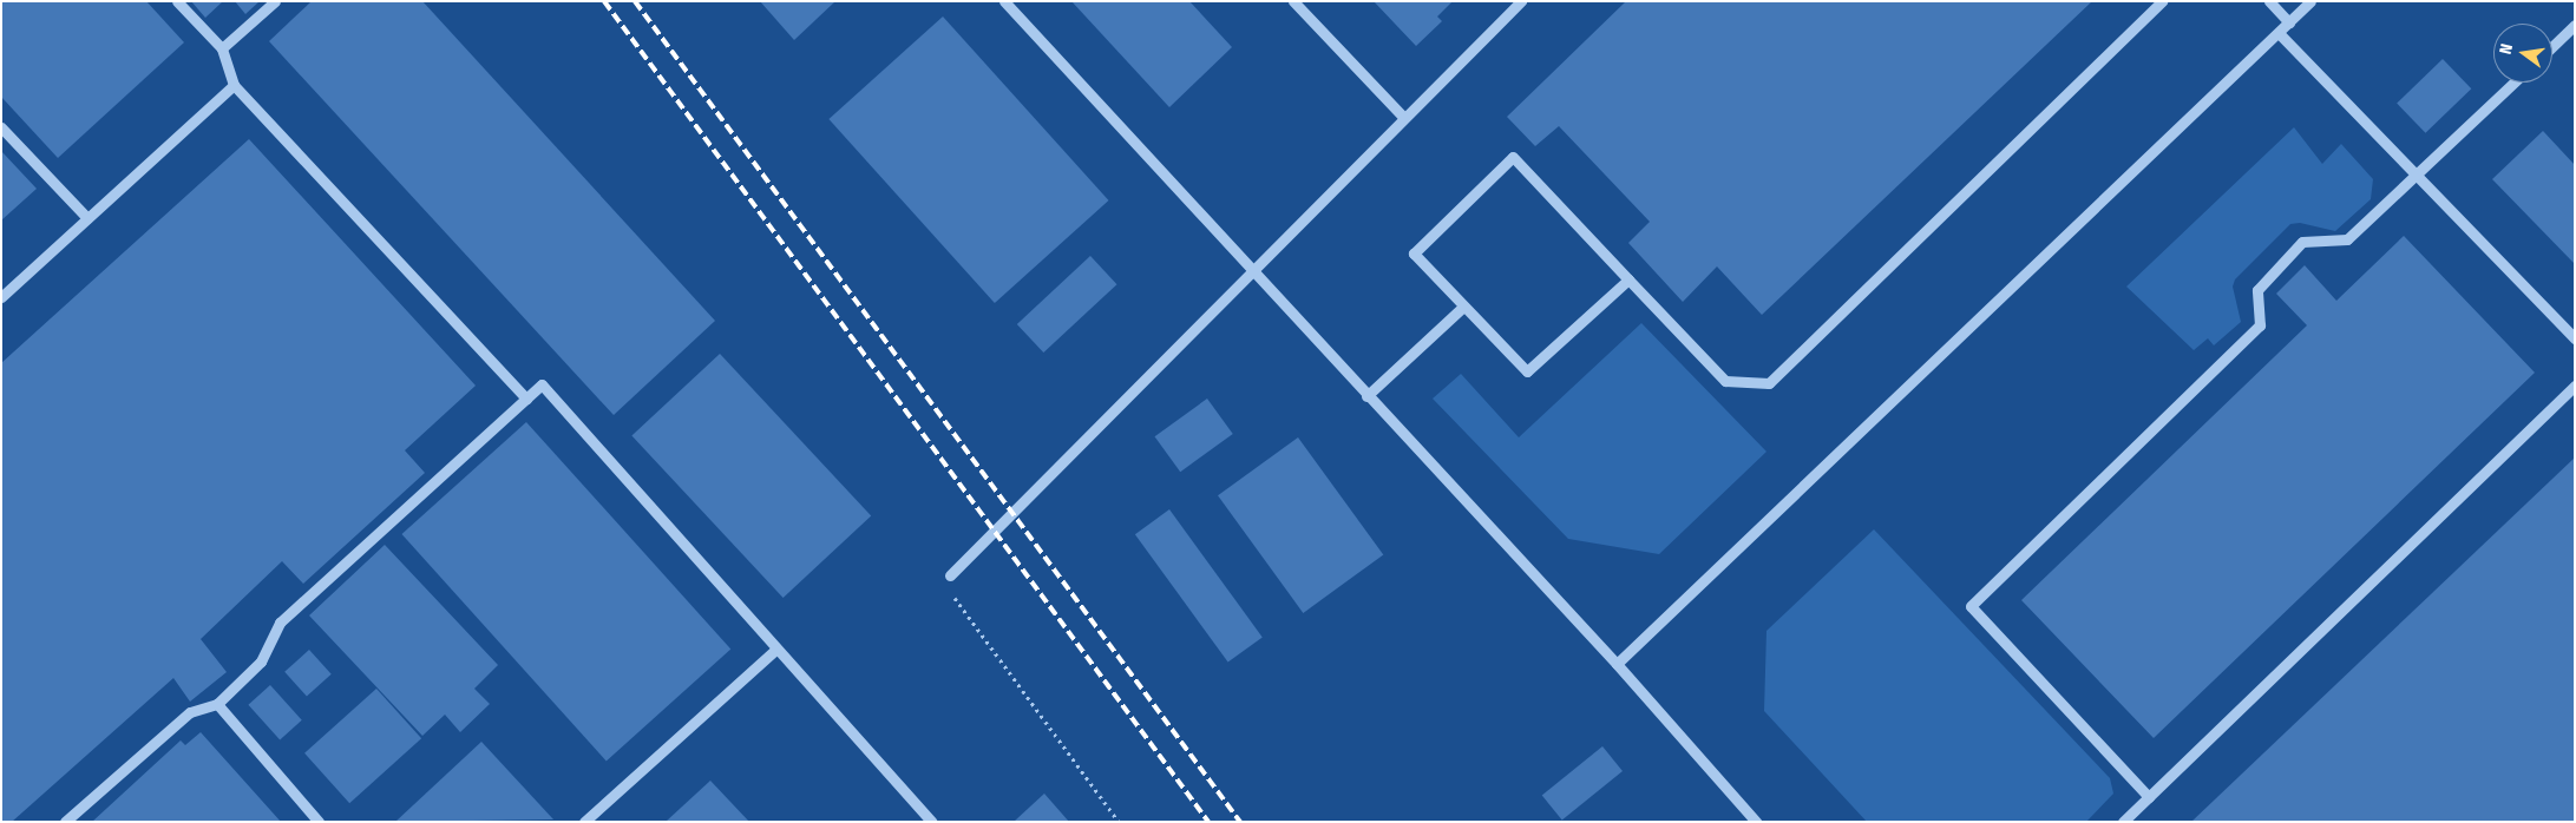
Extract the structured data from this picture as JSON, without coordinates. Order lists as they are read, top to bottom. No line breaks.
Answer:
{"north":"left"}
